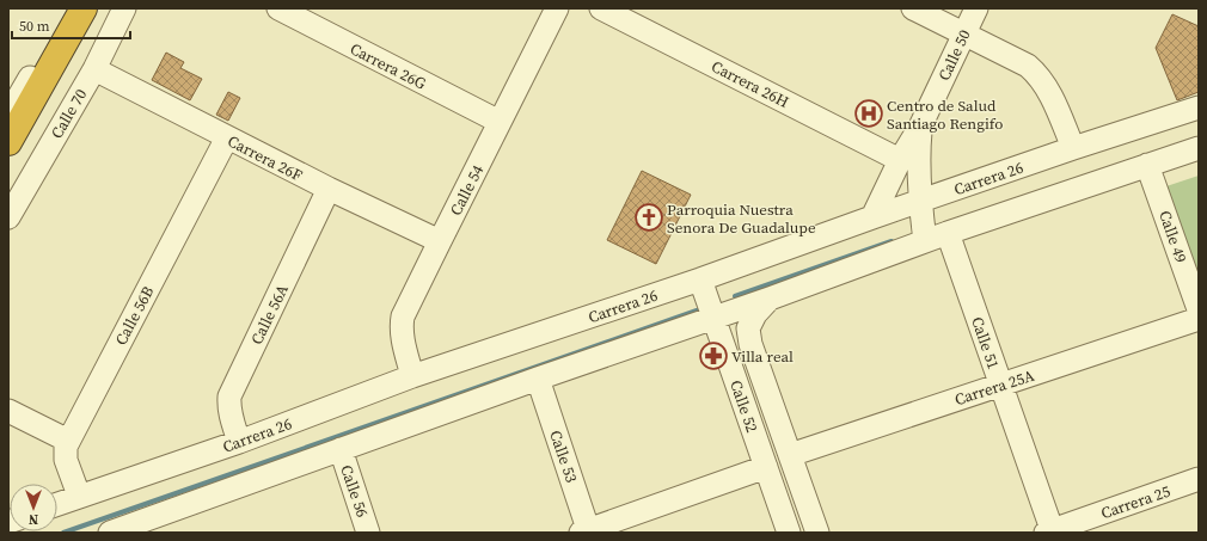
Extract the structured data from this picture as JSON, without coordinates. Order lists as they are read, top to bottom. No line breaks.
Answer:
{"streets":{"street":["Calle 50","Carrera 26G","Carrera 26H","Calle 70","Carrera 26F","Carrera 26","Calle 54","Calle 49","Calle 56A","Calle 56B","Calle 51","Carrera 25A","Calle 52","Calle 53","Calle 56","Carrera 25"]},"crossings":[["Calle 50","Carrera 26H"],["Calle 50","Carrera 26"],["Carrera 26G","Calle 54"],["Calle 70","Carrera 26F"],["Carrera 26F","Calle 54"],["Carrera 26F","Calle 56A"],["Carrera 26F","Calle 56B"],["Carrera 26","Calle 54"],["Carrera 26","Calle 56A"],["Carrera 26","Calle 56B"],["Carrera 26","Calle 52"],["Calle 51","Carrera 25A"],["Calle 51","Carrera 25"],["Carrera 25A","Calle 52"]],"places":{"hospital":["Centro de Salud Santiago Rengifo"],"church":["Parroquia Nuestra Senora De Guadalupe"],"pharmacy":["Villa real"]},"scale_bar":"50 m","north":"bottom"}
